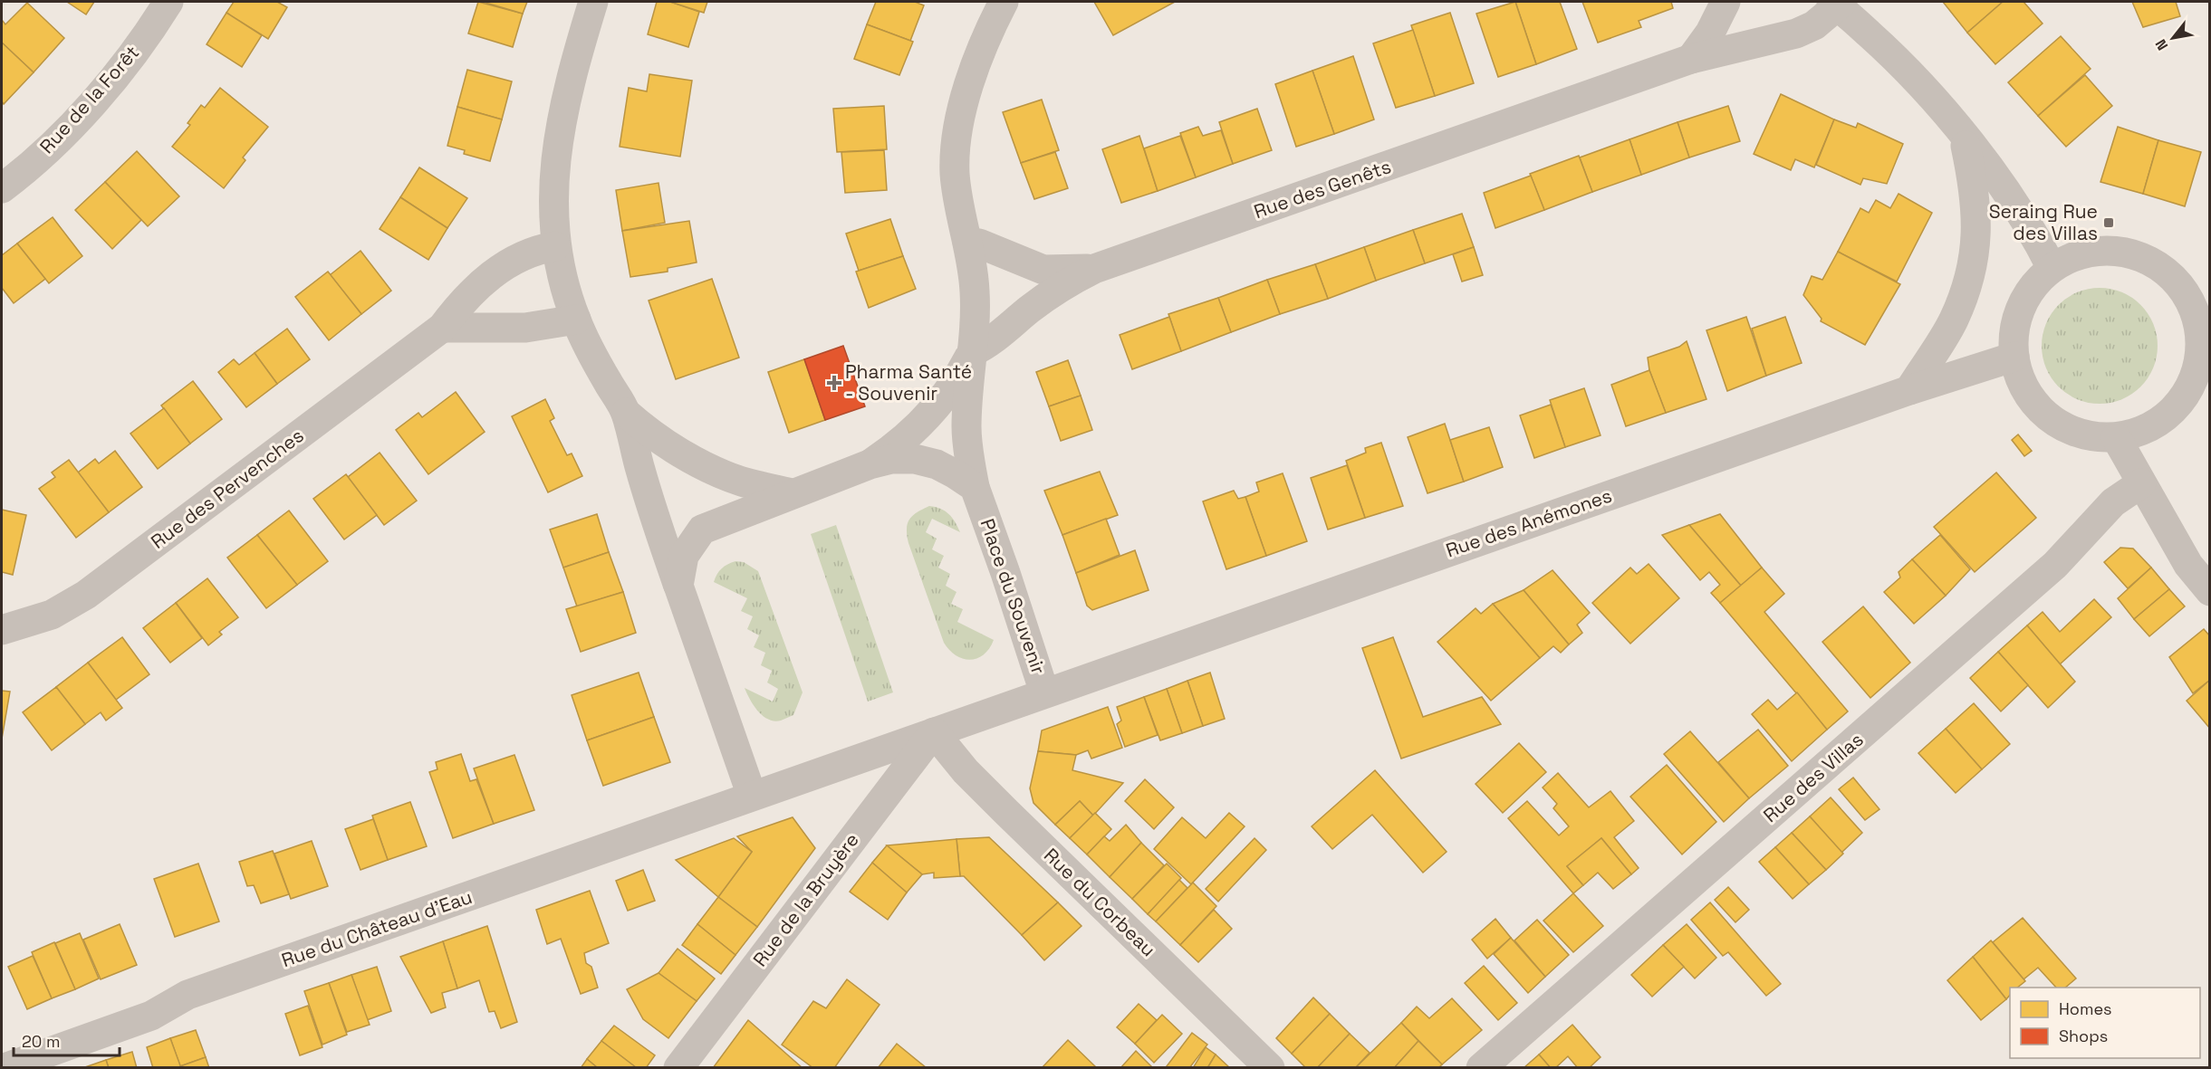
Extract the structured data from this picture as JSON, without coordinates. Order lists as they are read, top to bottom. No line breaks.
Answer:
{"streets":{"street":["Rue de la Forêt","Rue des Genêts","Rue des Pervenches","Rue des Anémones","Place du Souvenir","Rue des Villas","Rue de la Bruyère","Rue du Corbeau","Rue du Château d'Eau"]},"crossings":[["Rue des Anémones","Place du Souvenir"],["Place du Souvenir","Rue de la Bruyère"],["Place du Souvenir","Rue du Corbeau"],["Place du Souvenir","Rue du Château d'Eau"],["Rue de la Bruyère","Rue du Corbeau"]],"places":{"transit":["Seraing Rue des Villas"],"health":["Pharma Santé - Souvenir"]},"legend":["Homes","Shops"],"scale_bar":"20 m","north":"bottom left"}
